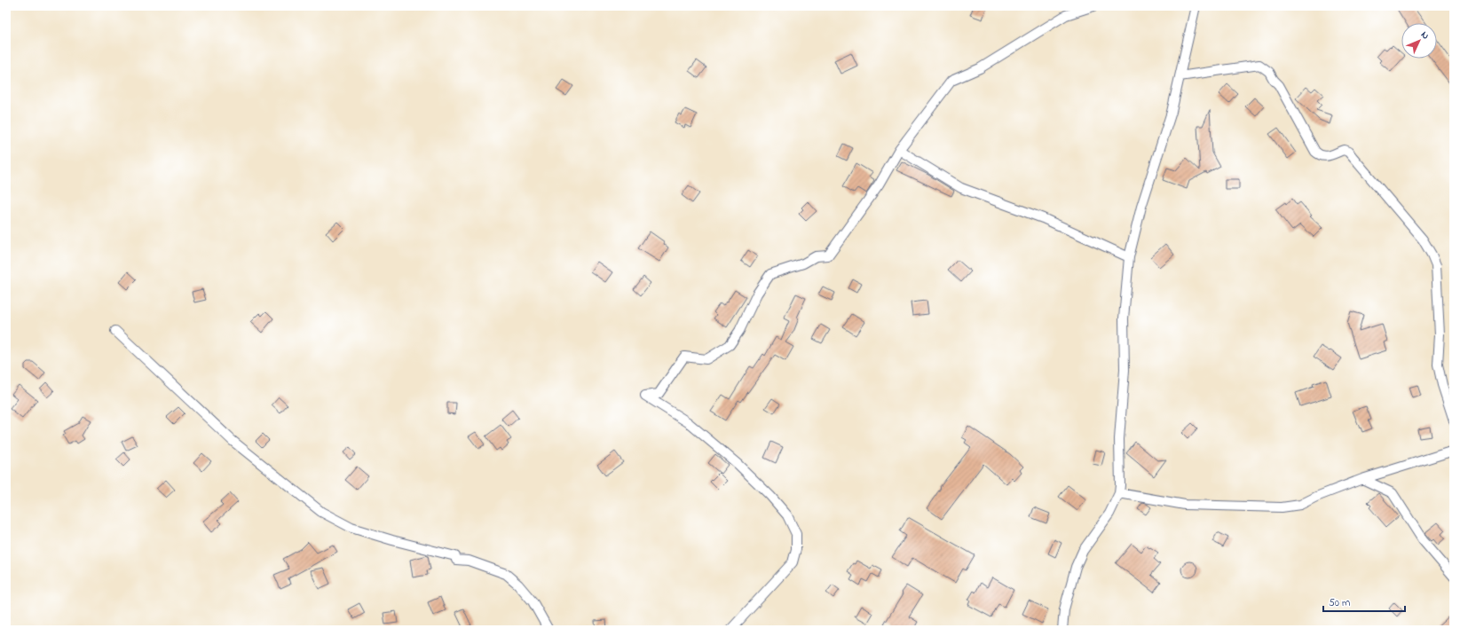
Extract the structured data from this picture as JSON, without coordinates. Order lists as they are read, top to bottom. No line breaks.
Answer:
{"scale_bar":"50 m","north":"top right"}
